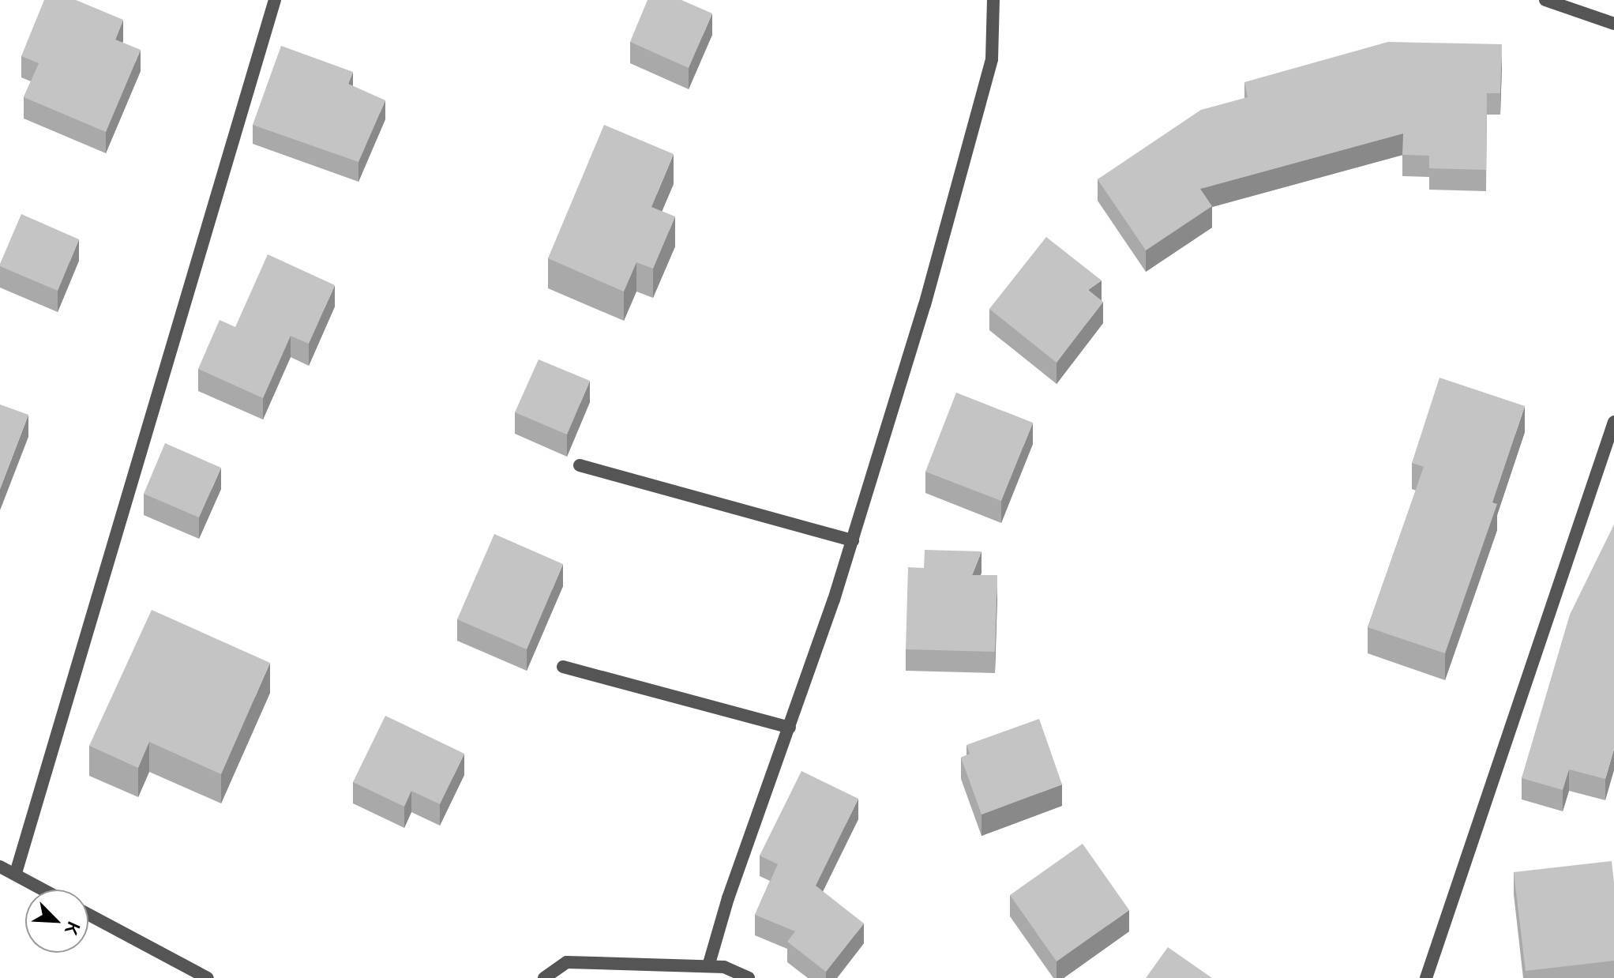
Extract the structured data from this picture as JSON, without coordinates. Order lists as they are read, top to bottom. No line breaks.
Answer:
{"north":"bottom right"}
